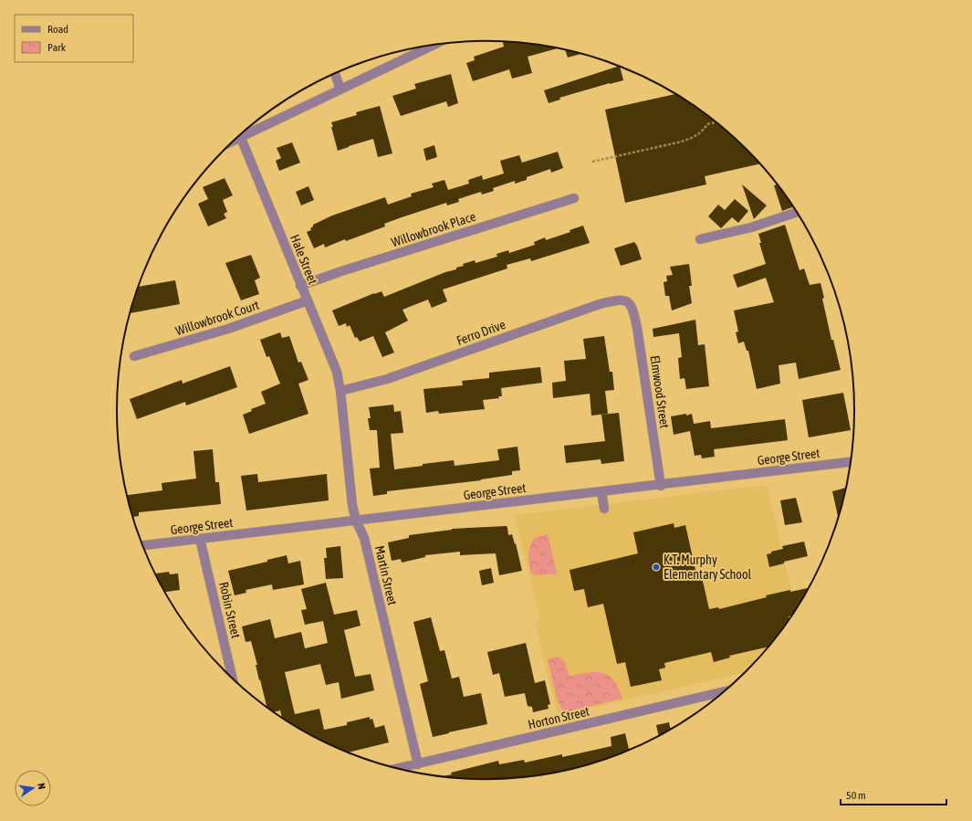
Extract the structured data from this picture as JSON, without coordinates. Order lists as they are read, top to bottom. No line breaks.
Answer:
{"streets":{"street":["Willowbrook Place","Hale Street","Willowbrook Court","Ferro Drive","Elmwood Street","George Street","Martin Street","Robin Street","Horton Street"]},"crossings":[["Willowbrook Place","Hale Street"],["Hale Street","Willowbrook Court"],["Hale Street","Ferro Drive"],["Hale Street","Martin Street"],["Ferro Drive","Elmwood Street"],["Ferro Drive","Martin Street"],["Elmwood Street","George Street"],["George Street","Martin Street"],["George Street","Robin Street"],["Martin Street","Horton Street"]],"places":["K.T. Murphy Elementary School"],"legend":["Road","Park"],"scale_bar":"50 m","north":"right"}
